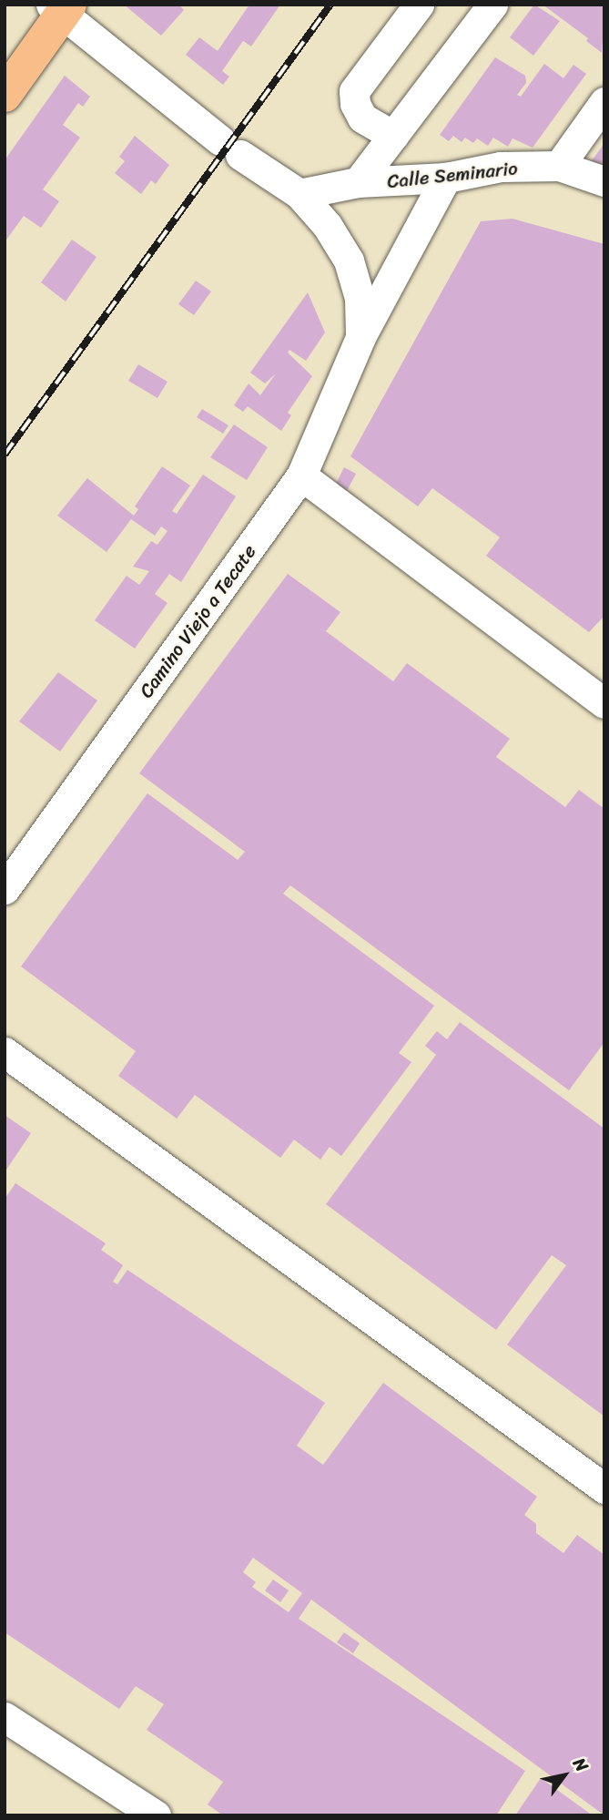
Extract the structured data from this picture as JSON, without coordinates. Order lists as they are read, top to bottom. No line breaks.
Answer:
{"streets":{"street":["Calle Seminario","Camino Viejo a Tecate"]},"crossings":[["Calle Seminario","Camino Viejo a Tecate"]],"north":"top right"}
